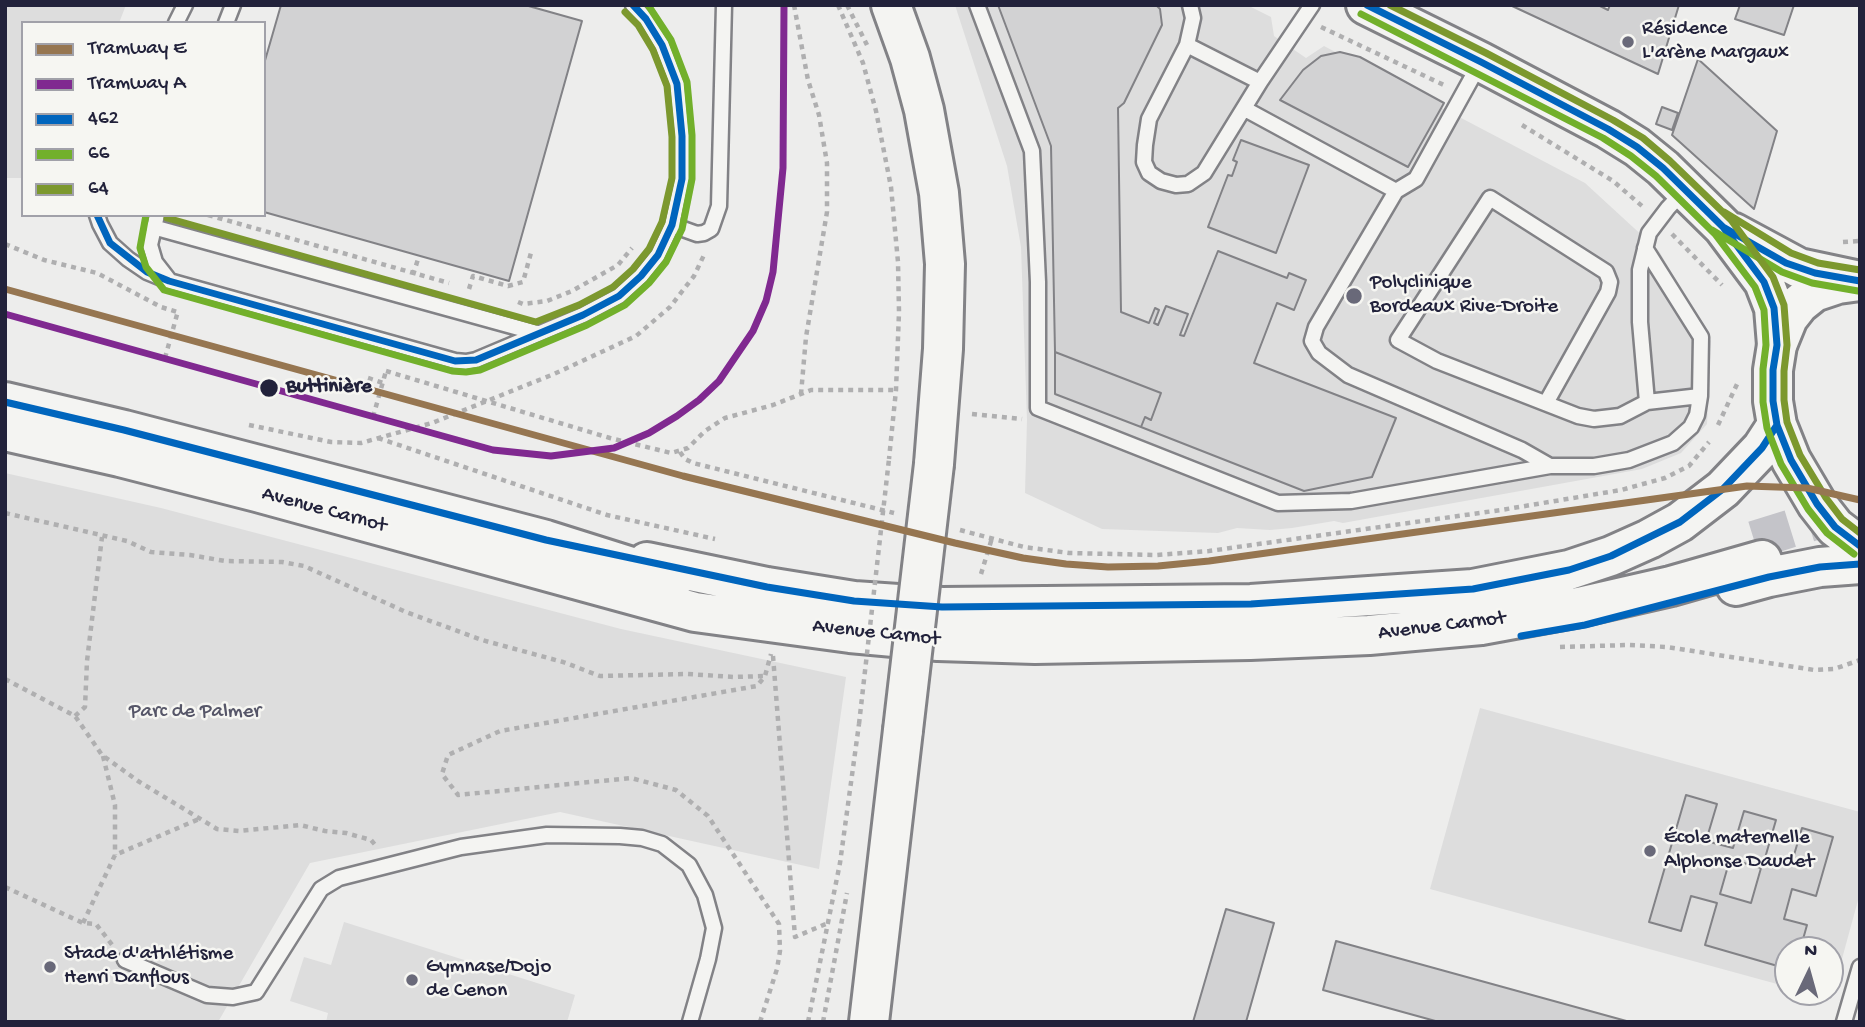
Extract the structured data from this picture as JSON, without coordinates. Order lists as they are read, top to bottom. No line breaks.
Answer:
{"streets":{"main road":["Avenue Carnot"]},"parks":["Parc de Palmer"],"places":["Résidence L'arène Margaux","Polyclinique Bordeaux Rive-Droite","Buttinière","École maternelle Alphonse Daudet","Stade d'athlétisme Henri Danflous","Gymnase/Dojo de Cenon"],"lines":["tram line A","transit line 462","transit line 66","transit line 64","tram line E"],"legend":["Tramway E","Tramway A","462","66","64"],"north":"top"}
